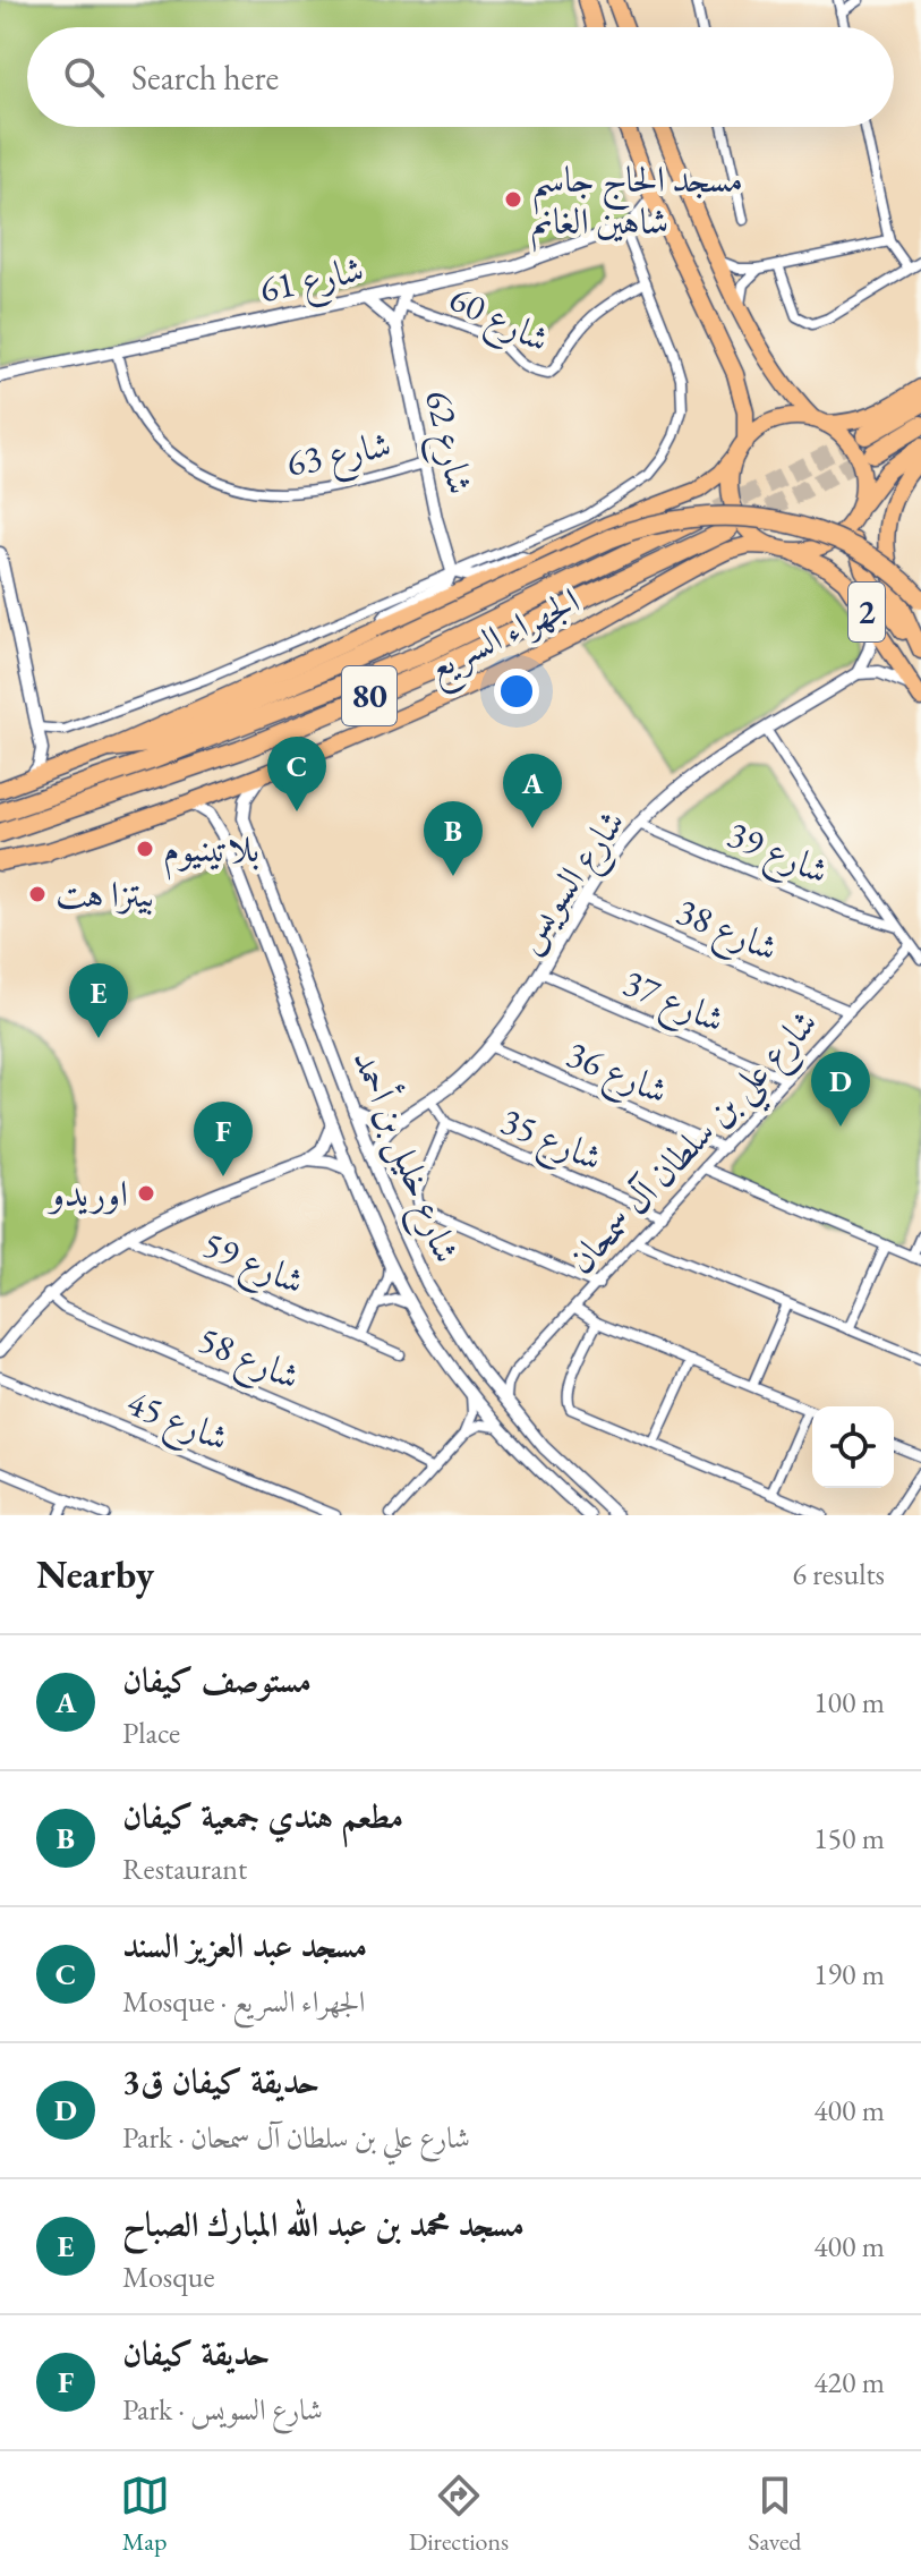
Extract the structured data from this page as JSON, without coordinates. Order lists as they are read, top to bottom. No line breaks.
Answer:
{"streets":{"highway":["الجهراء السريع","80"],"main road":["2"],"street":["شارع 61","شارع 60","شارع 62","شارع 63","39 شارع","شارع السويس","شارع 38","شارع 37","شارع 36","شارع 35","شارع علي بن سلطان آل سمحان","شارع خليل بن أحمد","شارع 59","شارع 58","شارع 45"]},"crossings":[["شارع 61","شارع 62"],["شارع 61","شارع 63"],["شارع 60","شارع 62"],["شارع 60","الجهراء السريع"],["شارع 62","شارع 63"],["شارع 62","الجهراء السريع"],["2","الجهراء السريع"],["الجهراء السريع","شارع خليل بن أحمد"],["39 شارع","شارع السويس"],["شارع السويس","شارع 38"],["شارع السويس","شارع 37"],["شارع السويس","شارع 36"],["شارع السويس","شارع 35"],["شارع السويس","شارع خليل بن أحمد"],["شارع 38","شارع علي بن سلطان آل سمحان"],["شارع 37","شارع علي بن سلطان آل سمحان"],["شارع 36","شارع علي بن سلطان آل سمحان"],["شارع 35","شارع علي بن سلطان آل سمحان"],["شارع علي بن سلطان آل سمحان","شارع خليل بن أحمد"]],"places":["مسجد الحاج جاسم شاهين الغانم","بلاتينيوم","بيتزا هت","اوريدو"],"page":{"search":"Search here","pins":["C","A","B","E","D","F"],"heading":["Nearby","6 results"],"list":[{"mark":"A","name":"مستوصف كيفان","note":"Place","value":"100 m"},{"mark":"B","name":"مطعم هندي جمعية كيفان","note":"Restaurant","value":"150 m"},{"mark":"C","name":"مسجد عبد العزيز السند","note":"Mosque · الجهراء السريع","value":"190 m"},{"mark":"D","name":"حديقة كيفان ق3","note":"Park · شارع علي بن سلطان آل سمحان","value":"400 m"},{"mark":"E","name":"مسجد محمد بن عبد الله المبارك الصباح","note":"Mosque","value":"400 m"},{"mark":"F","name":"حديقة كيفان","note":"Park · شارع السويس","value":"420 m"}],"nav":["Map","Directions","Saved"]}}
